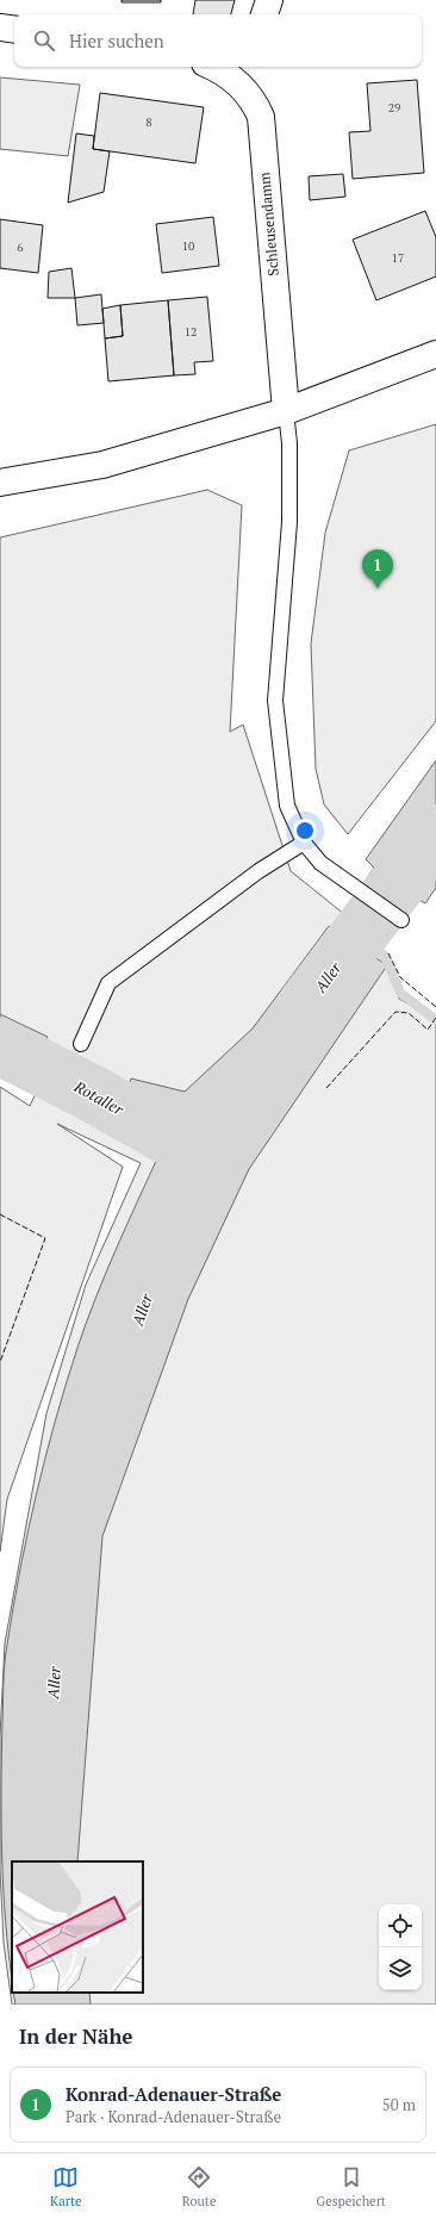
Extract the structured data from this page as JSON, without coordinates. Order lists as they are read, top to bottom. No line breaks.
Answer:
{"streets":{"street":["Schleusendamm"]},"water":["Aller","Rotaller"],"house_numbers":["29","8","10","6","17","12"],"page":{"search":"Hier suchen","pins":"1","heading":"In der Nähe","list":[{"mark":"1","name":"Konrad-Adenauer-Straße","note":"Park · Konrad-Adenauer-Straße","value":"50 m"}],"nav":["Karte","Route","Gespeichert"]}}
